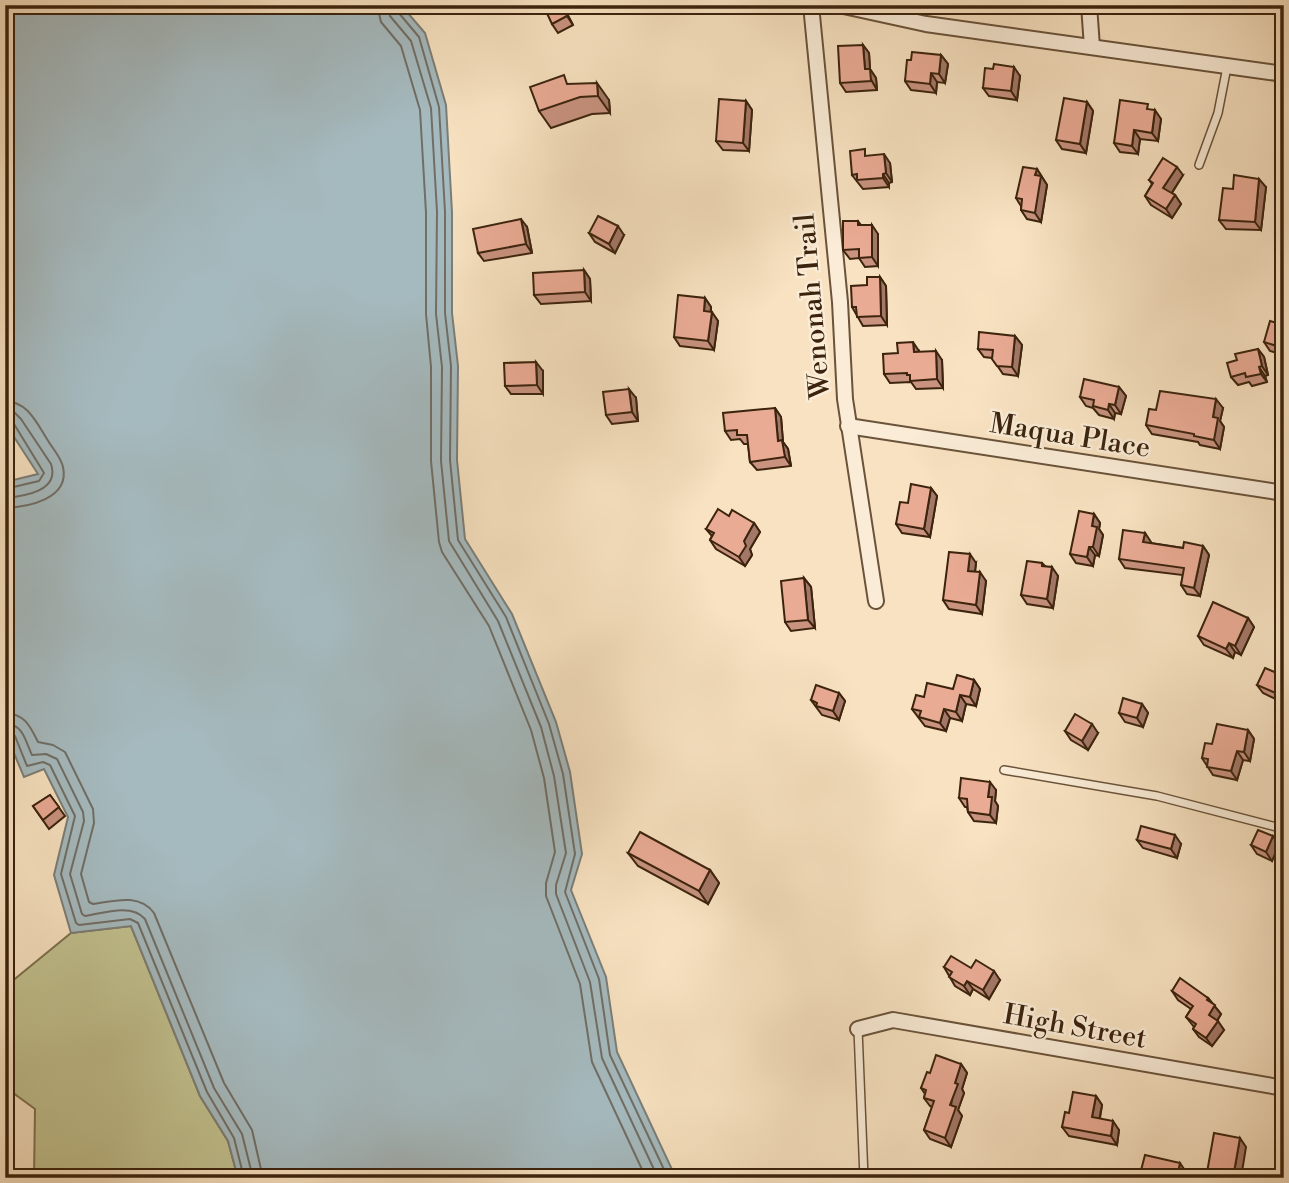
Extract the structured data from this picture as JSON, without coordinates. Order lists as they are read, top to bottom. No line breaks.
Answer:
{"streets":{"street":["Wenonah Trail","Maqua Place","High Street"]},"crossings":[["Wenonah Trail","Maqua Place"]]}
